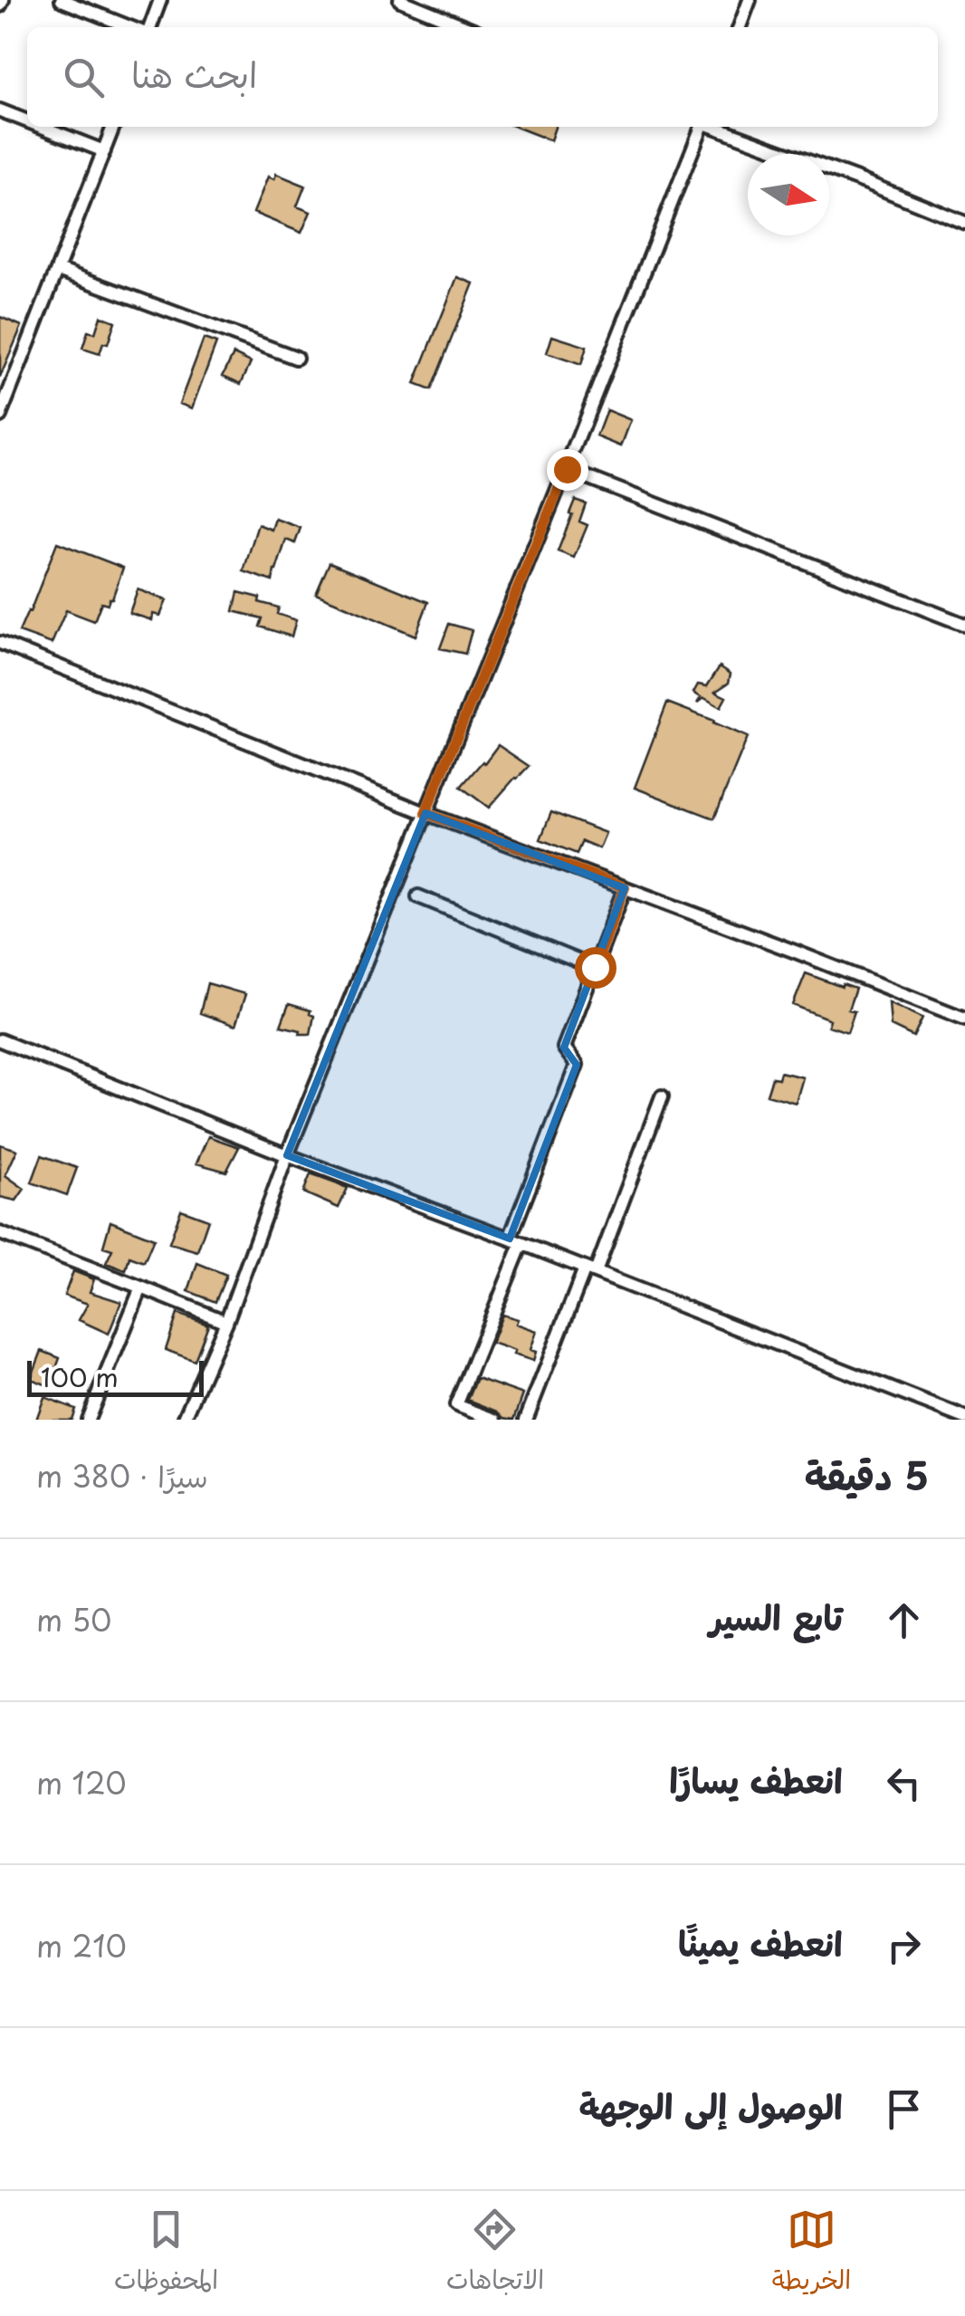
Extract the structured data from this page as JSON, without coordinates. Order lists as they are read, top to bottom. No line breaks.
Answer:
{"scale_bar":"100 m","north":"right","page":{"search":"ابحث هنا","scale":"100 m","heading":["5 دقيقة","سيرًا · 380 m"],"list":[["تابع السير","50 m"],["انعطف يسارًا","120 m"],["انعطف يمينًا","210 m"],"الوصول إلى الوجهة"],"nav":["الخريطة","الاتجاهات","المحفوظات"]}}
